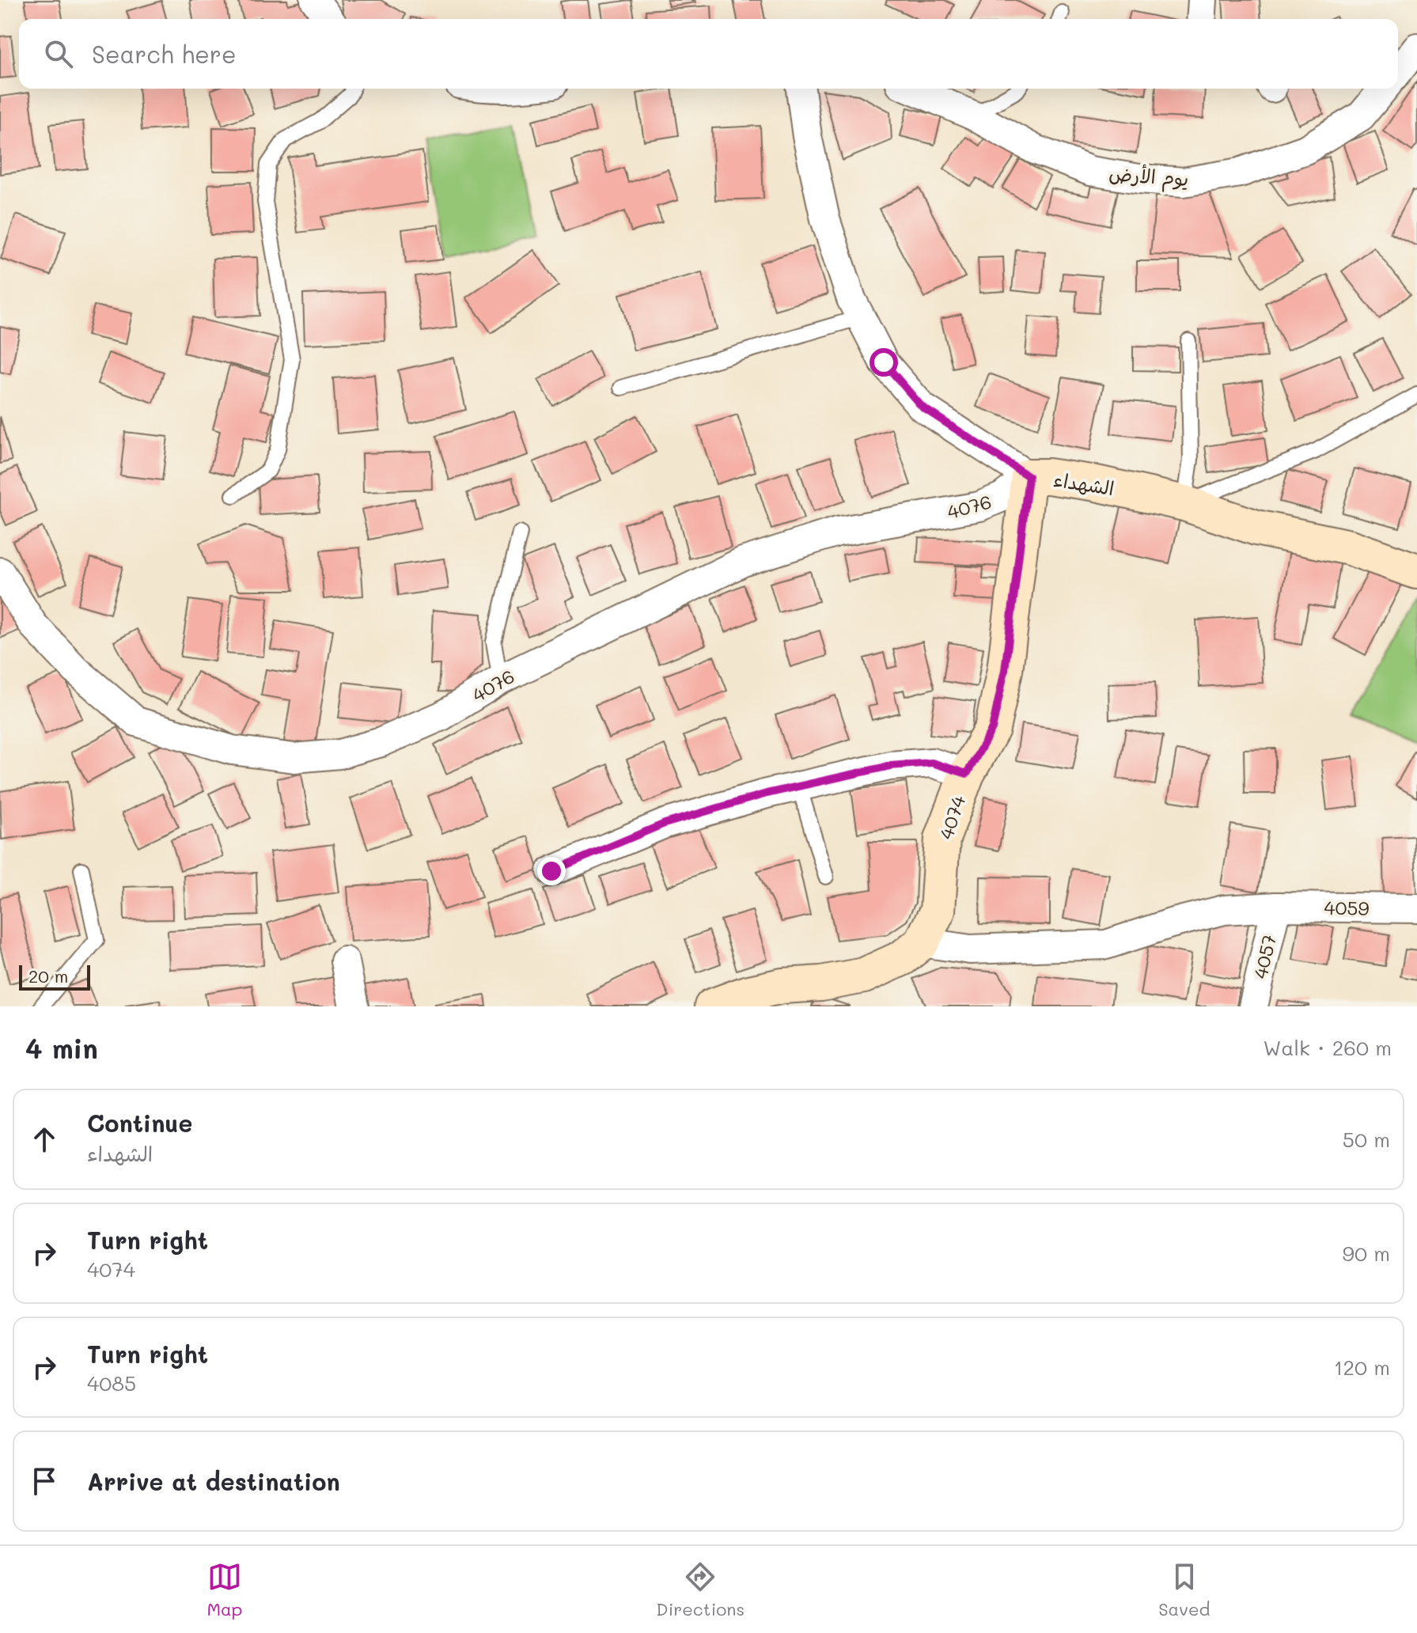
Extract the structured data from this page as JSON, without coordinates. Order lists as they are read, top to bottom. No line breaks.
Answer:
{"streets":{"street":["يوم الأرض","الشهداء","4076","4074","4059","4057"]},"crossings":[["الشهداء","4076"],["الشهداء","4074"],["4076","4074"],["4074","4059"],["4059","4057"]],"scale_bar":"20 m","page":{"search":"Search here","scale":"20 m","heading":["4 min","Walk · 260 m"],"list":[["Continue","الشهداء","50 m"],["Turn right","4074","90 m"],["Turn right","4085","120 m"],"Arrive at destination"],"nav":["Map","Directions","Saved"]}}
